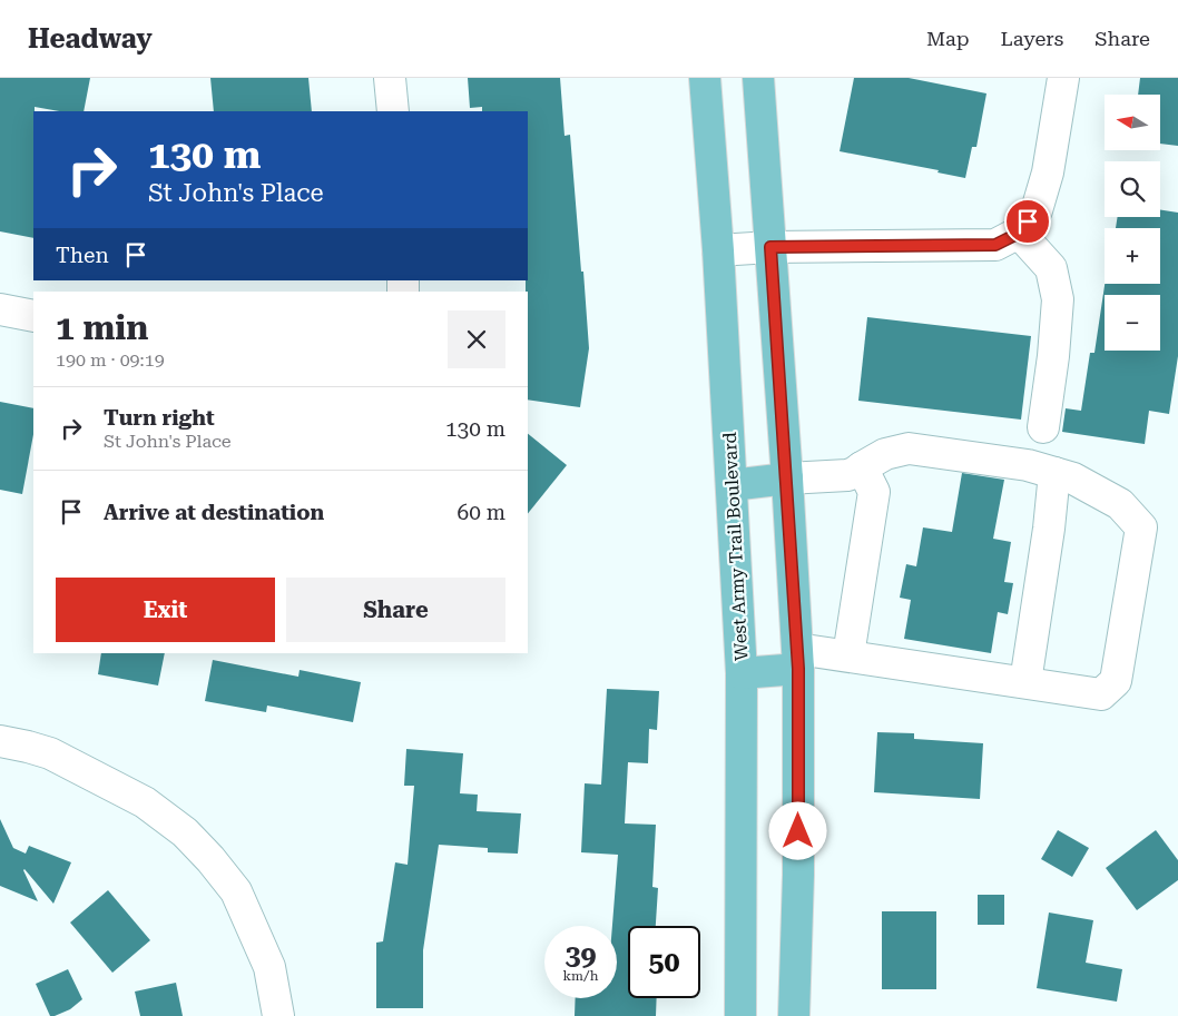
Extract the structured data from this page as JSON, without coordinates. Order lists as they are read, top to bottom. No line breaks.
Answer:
{"streets":{"main road":["West Army Trail Boulevard"]},"north":"left","page":{"header":"Headway","nav":["Map","Layers","Share"],"map_buttons":["+","−"],"turn":["130 m","St John's Place"],"then":"Then","heading":["1 min","190 m · 09:19"],"list":[{"name":"Turn right","note":"St John's Place","value":"130 m"},{"name":"Arrive at destination","value":"60 m"}],"buttons":["Exit","Share"],"speed":"39 km/h","limit":"50"}}
